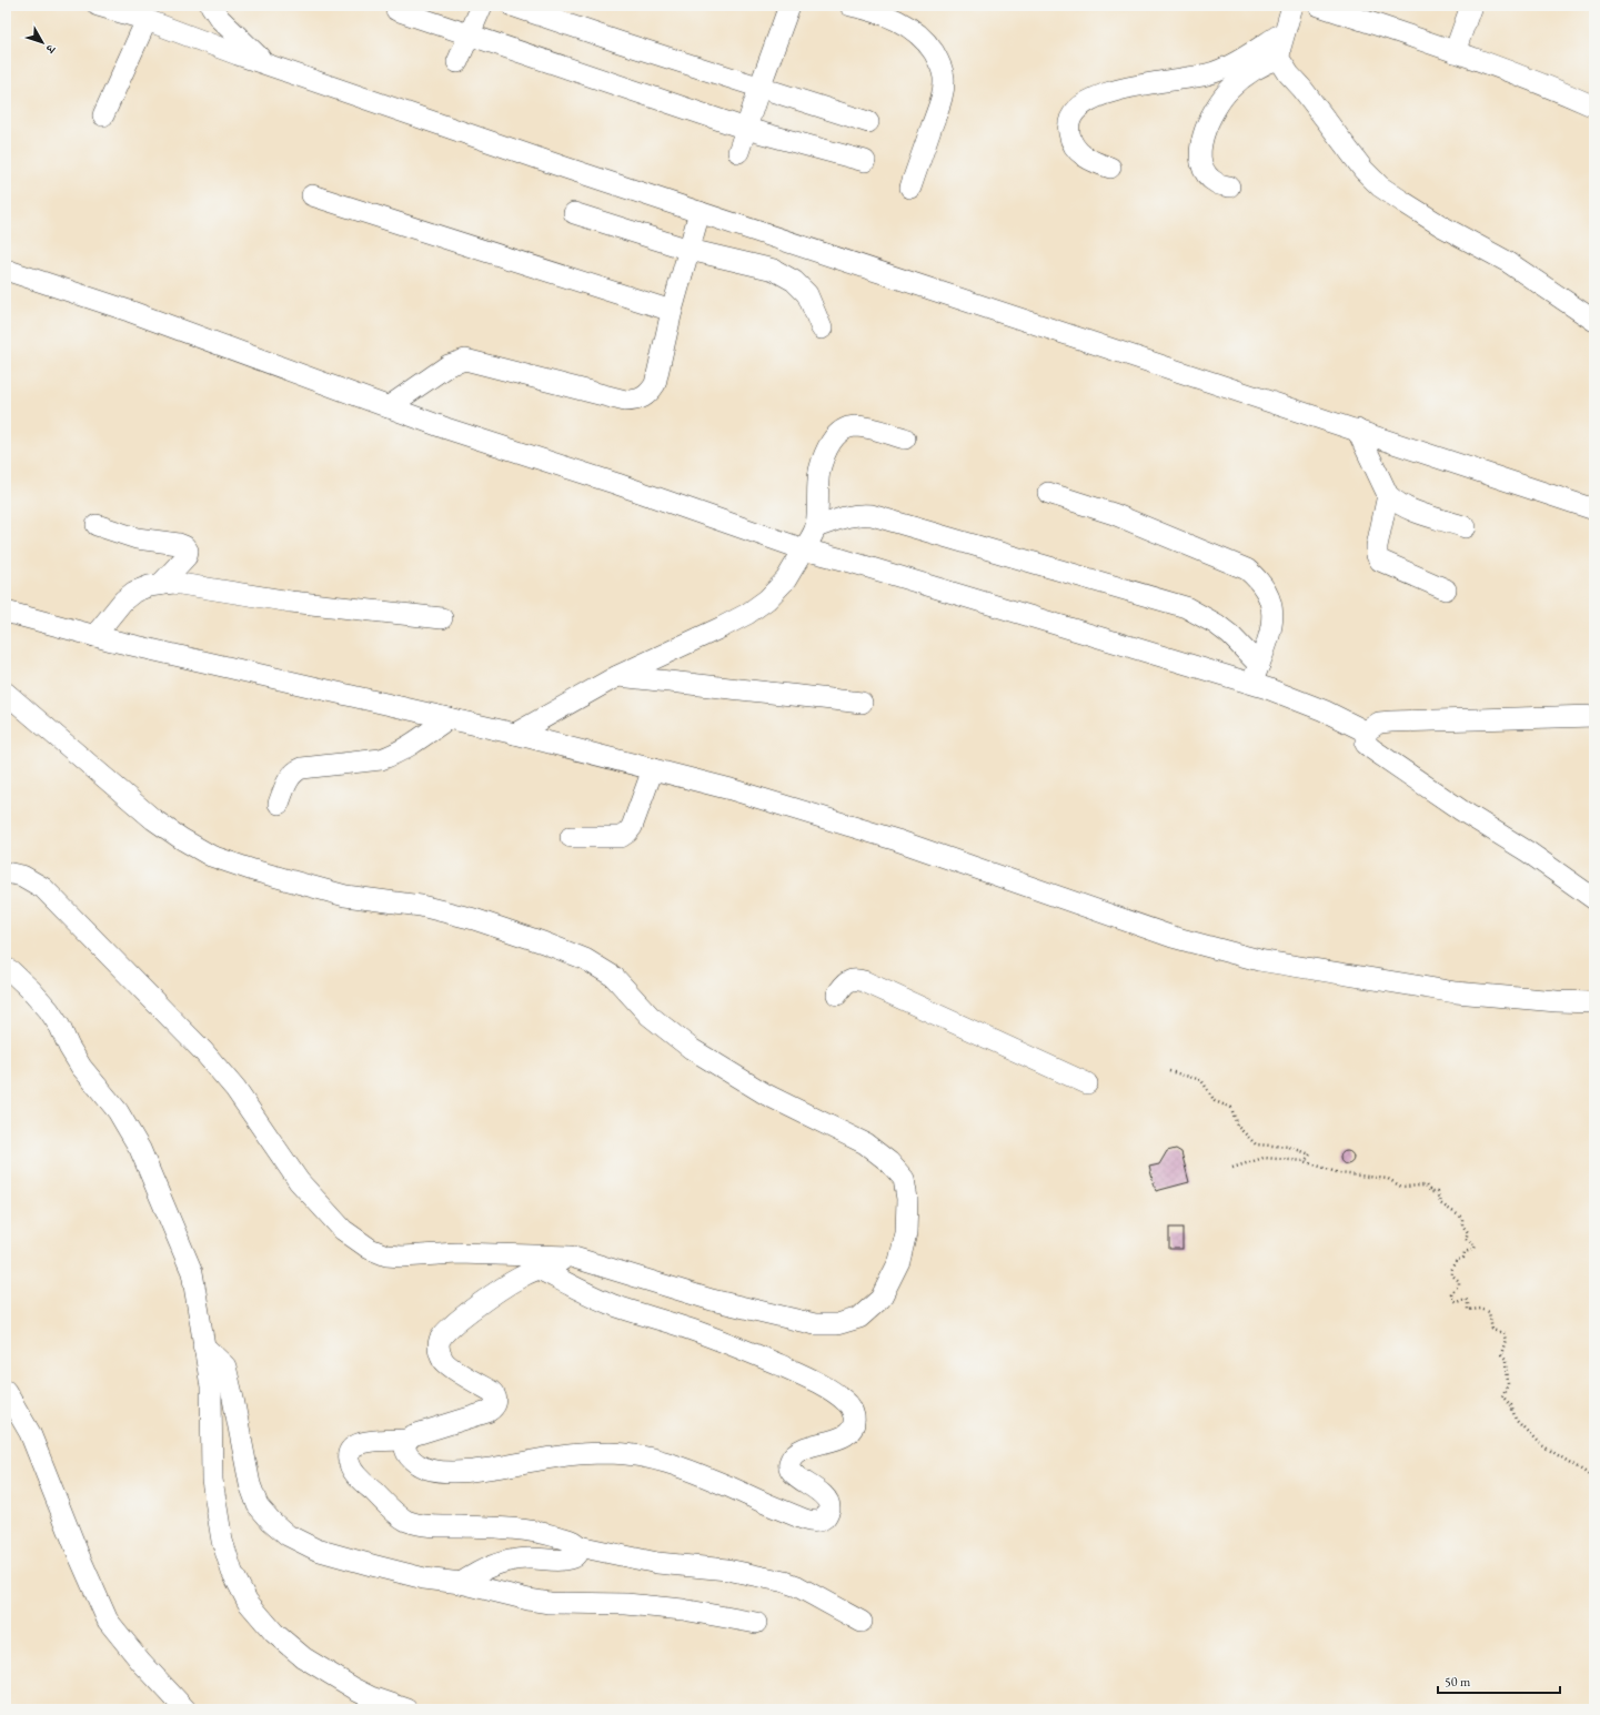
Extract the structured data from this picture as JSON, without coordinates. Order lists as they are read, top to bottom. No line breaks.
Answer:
{"scale_bar":"50 m","north":"bottom right"}
